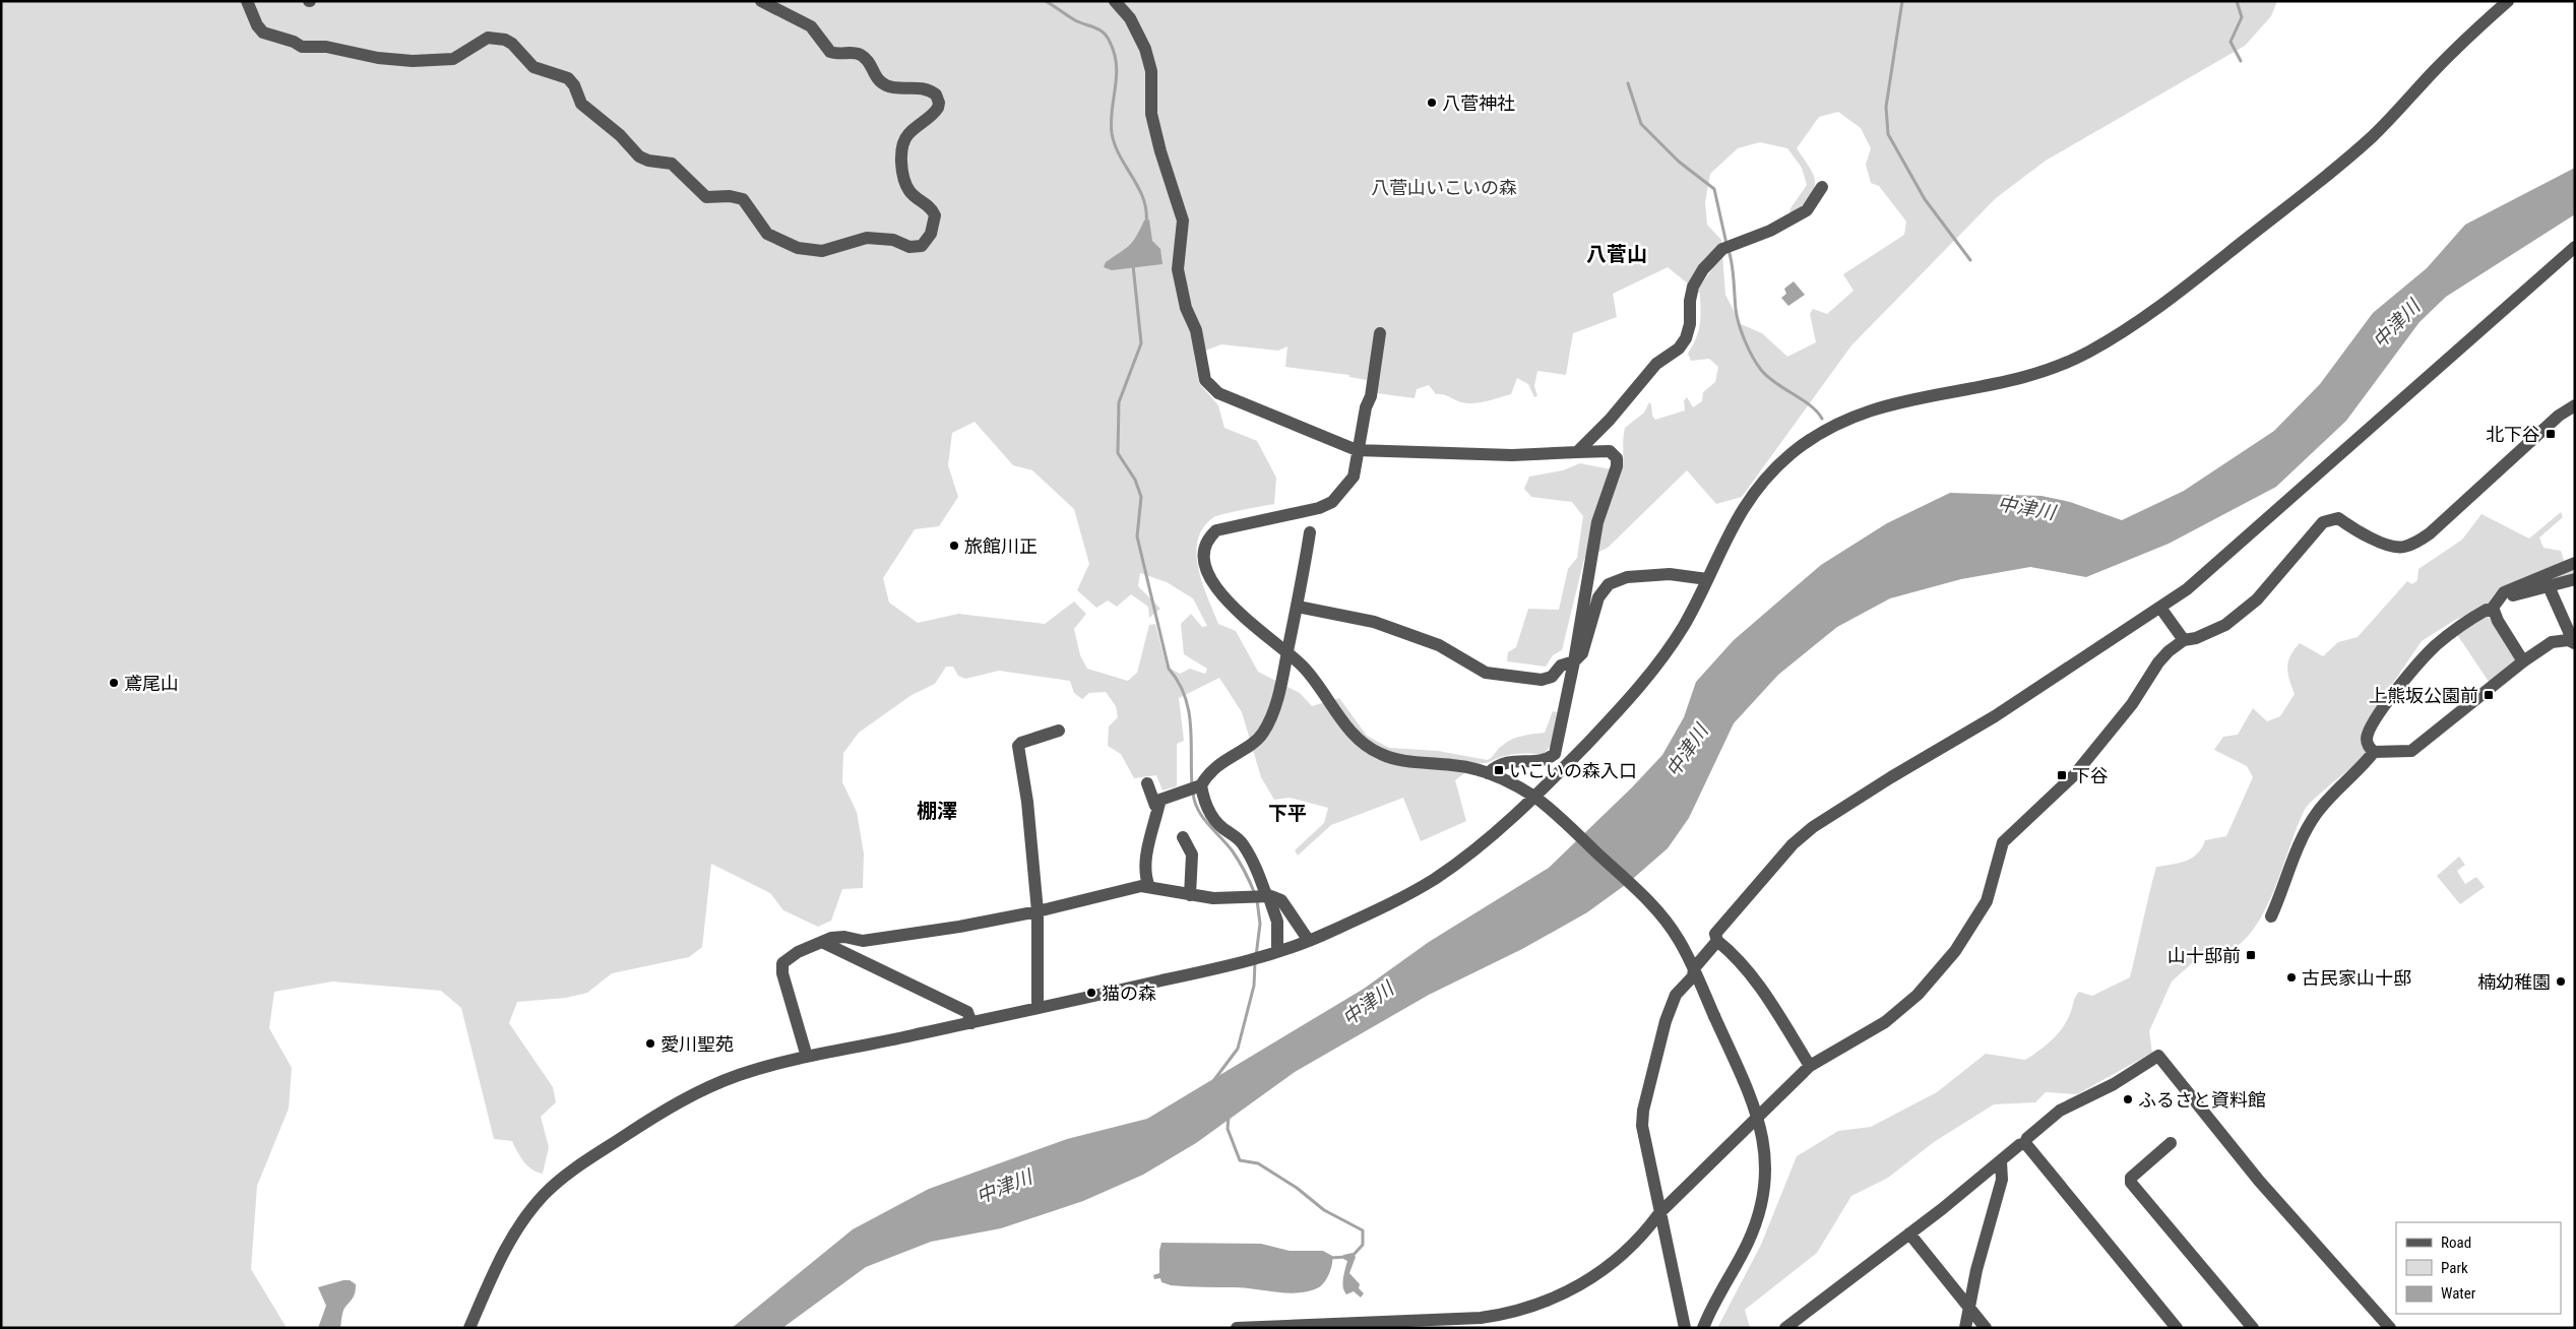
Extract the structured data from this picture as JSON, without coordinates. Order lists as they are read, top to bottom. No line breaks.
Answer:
{"districts":["八菅山","棚澤","下平"],"water":["中津川"],"parks":["八菅山いこいの森"],"places":{"other":["八菅神社","旅館川正","鳶尾山","古民家山十邸","楠幼稚園","猫の森","愛川聖苑","ふるさと資料館"],"transit":["北下谷","上熊坂公園前","いこいの森入口","下谷","山十邸前"]},"legend":["Road","Park","Water"]}
